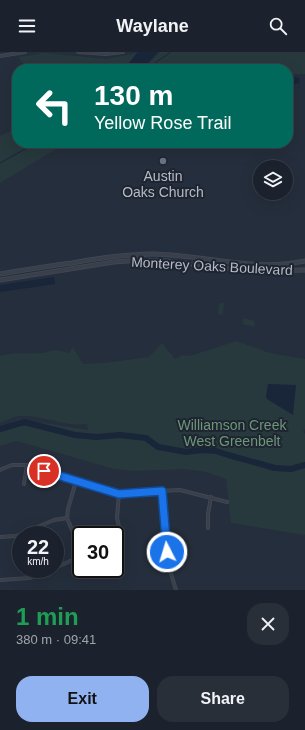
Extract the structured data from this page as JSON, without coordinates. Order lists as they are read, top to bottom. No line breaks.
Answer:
{"streets":{"street":["Monterey Oaks Boulevard"]},"parks":["Williamson Creek West Greenbelt"],"places":["Austin Oaks Church"],"page":{"header":"Waylane","turn":["130 m","Yellow Rose Trail"],"speed":"22 km/h","limit":"30","heading":["1 min","380 m · 09:41"],"buttons":["Exit","Share"]}}
